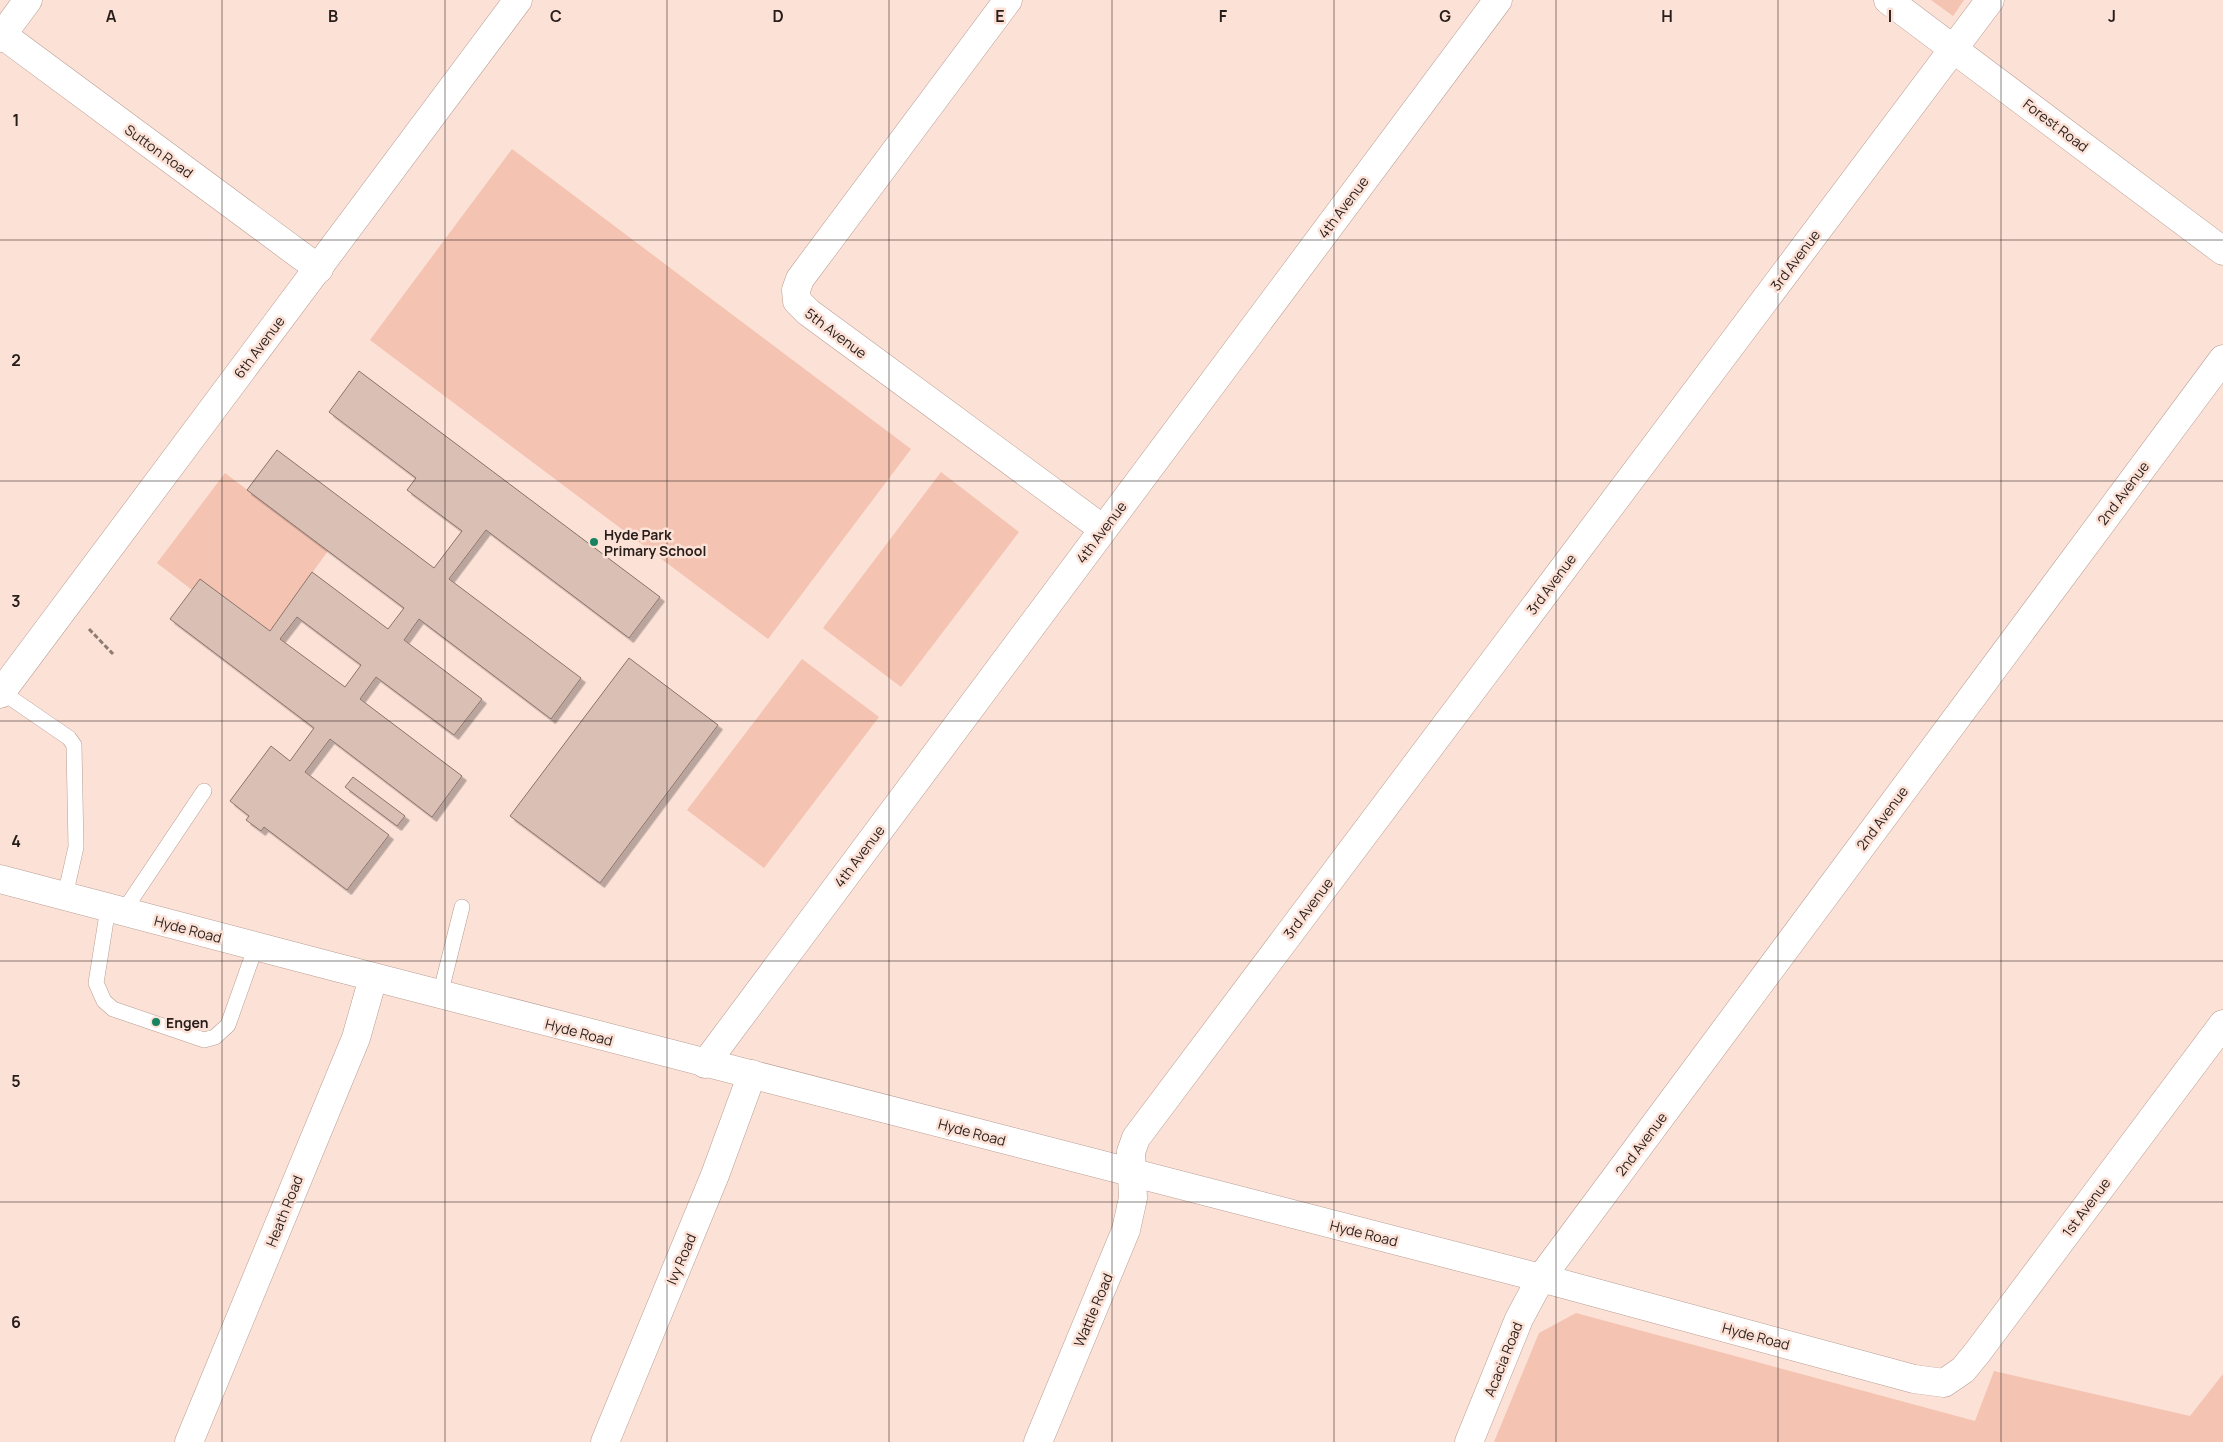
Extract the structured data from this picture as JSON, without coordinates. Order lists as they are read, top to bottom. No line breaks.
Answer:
{"streets":{"street":["Forest Road","Sutton Road","4th Avenue","3rd Avenue","5th Avenue","6th Avenue","2nd Avenue","Hyde Road","1st Avenue","Heath Road","Ivy Road","Wattle Road","Acacia Road"]},"crossings":[["Forest Road","3rd Avenue"],["Sutton Road","6th Avenue"],["4th Avenue","5th Avenue"],["4th Avenue","Hyde Road"],["3rd Avenue","Hyde Road"],["3rd Avenue","Wattle Road"],["2nd Avenue","Hyde Road"],["2nd Avenue","Acacia Road"],["Hyde Road","1st Avenue"],["Hyde Road","Heath Road"],["Hyde Road","Ivy Road"],["Hyde Road","Wattle Road"],["Hyde Road","Acacia Road"]],"places":["Hyde Park Primary School","Engen"],"grid":{"columns":["A","B","C","D","E","F","G","H","I","J"],"rows":["1","2","3","4","5","6"]}}
